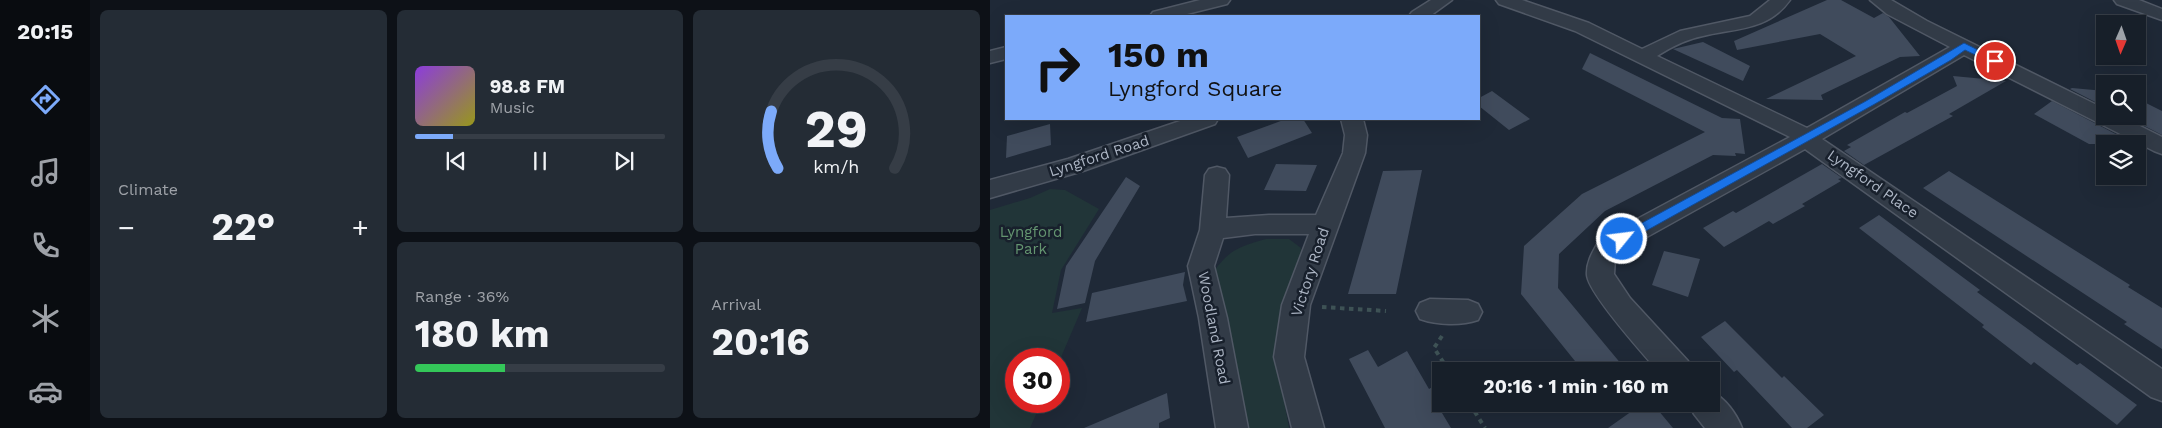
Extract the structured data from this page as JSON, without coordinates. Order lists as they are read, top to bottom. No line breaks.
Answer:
{"streets":{"street":["Lyngford Road","Lyngford Place","Victory Road","Woodland Road"]},"parks":["Lyngford Park"],"north":"bottom","page":{"tabs":"20:15","tile":["Climate",["Range · 36%","180 km"],["Arrival","20:16"]],"turn":["150 m","Lyngford Square"],"song":["98.8 FM","Music"],"heat":["−","22°","+"],"limit":"30","trip":"20:16 · 1 min · 160 m","gauge":["29","km/h"]}}
